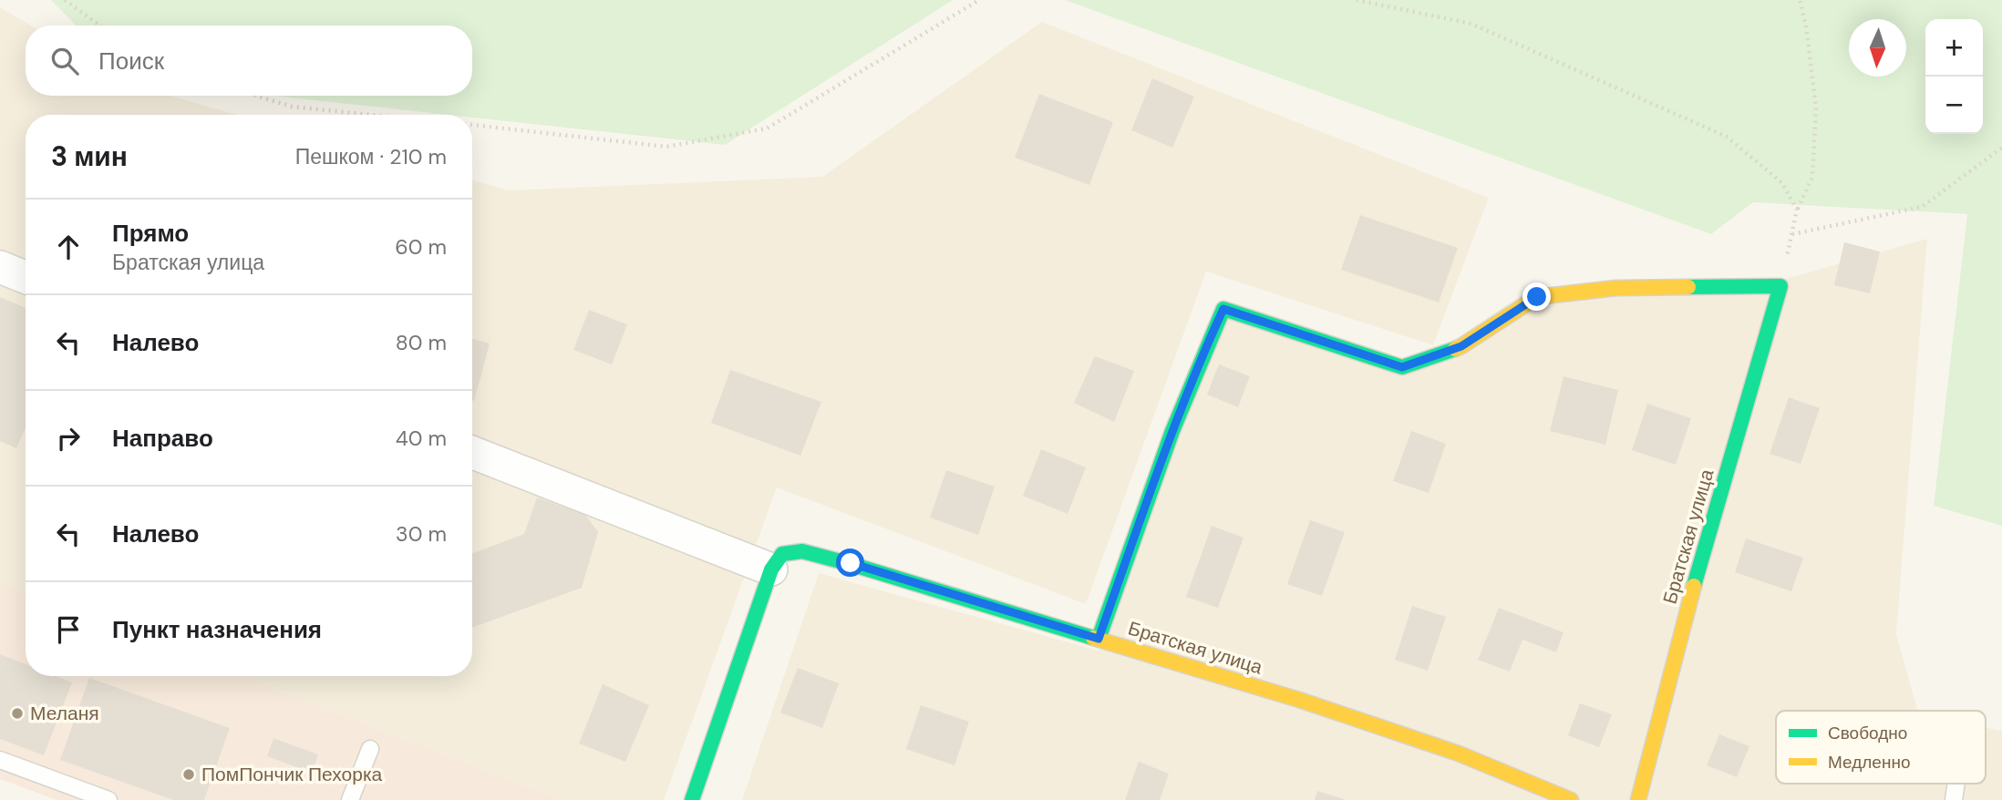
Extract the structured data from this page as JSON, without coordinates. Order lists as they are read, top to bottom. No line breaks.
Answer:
{"streets":{"street":["Братская улица"]},"places":["Меланя","ПомПончик Пехорка"],"legend":["Свободно","Медленно"],"north":"bottom","page":{"map_buttons":["+","−"],"search":"Поиск","heading":["3 мин","Пешком · 210 m"],"list":[["Прямо","Братская улица","60 m"],["Налево","80 m"],["Направо","40 m"],["Налево","30 m"],"Пункт назначения"]}}
